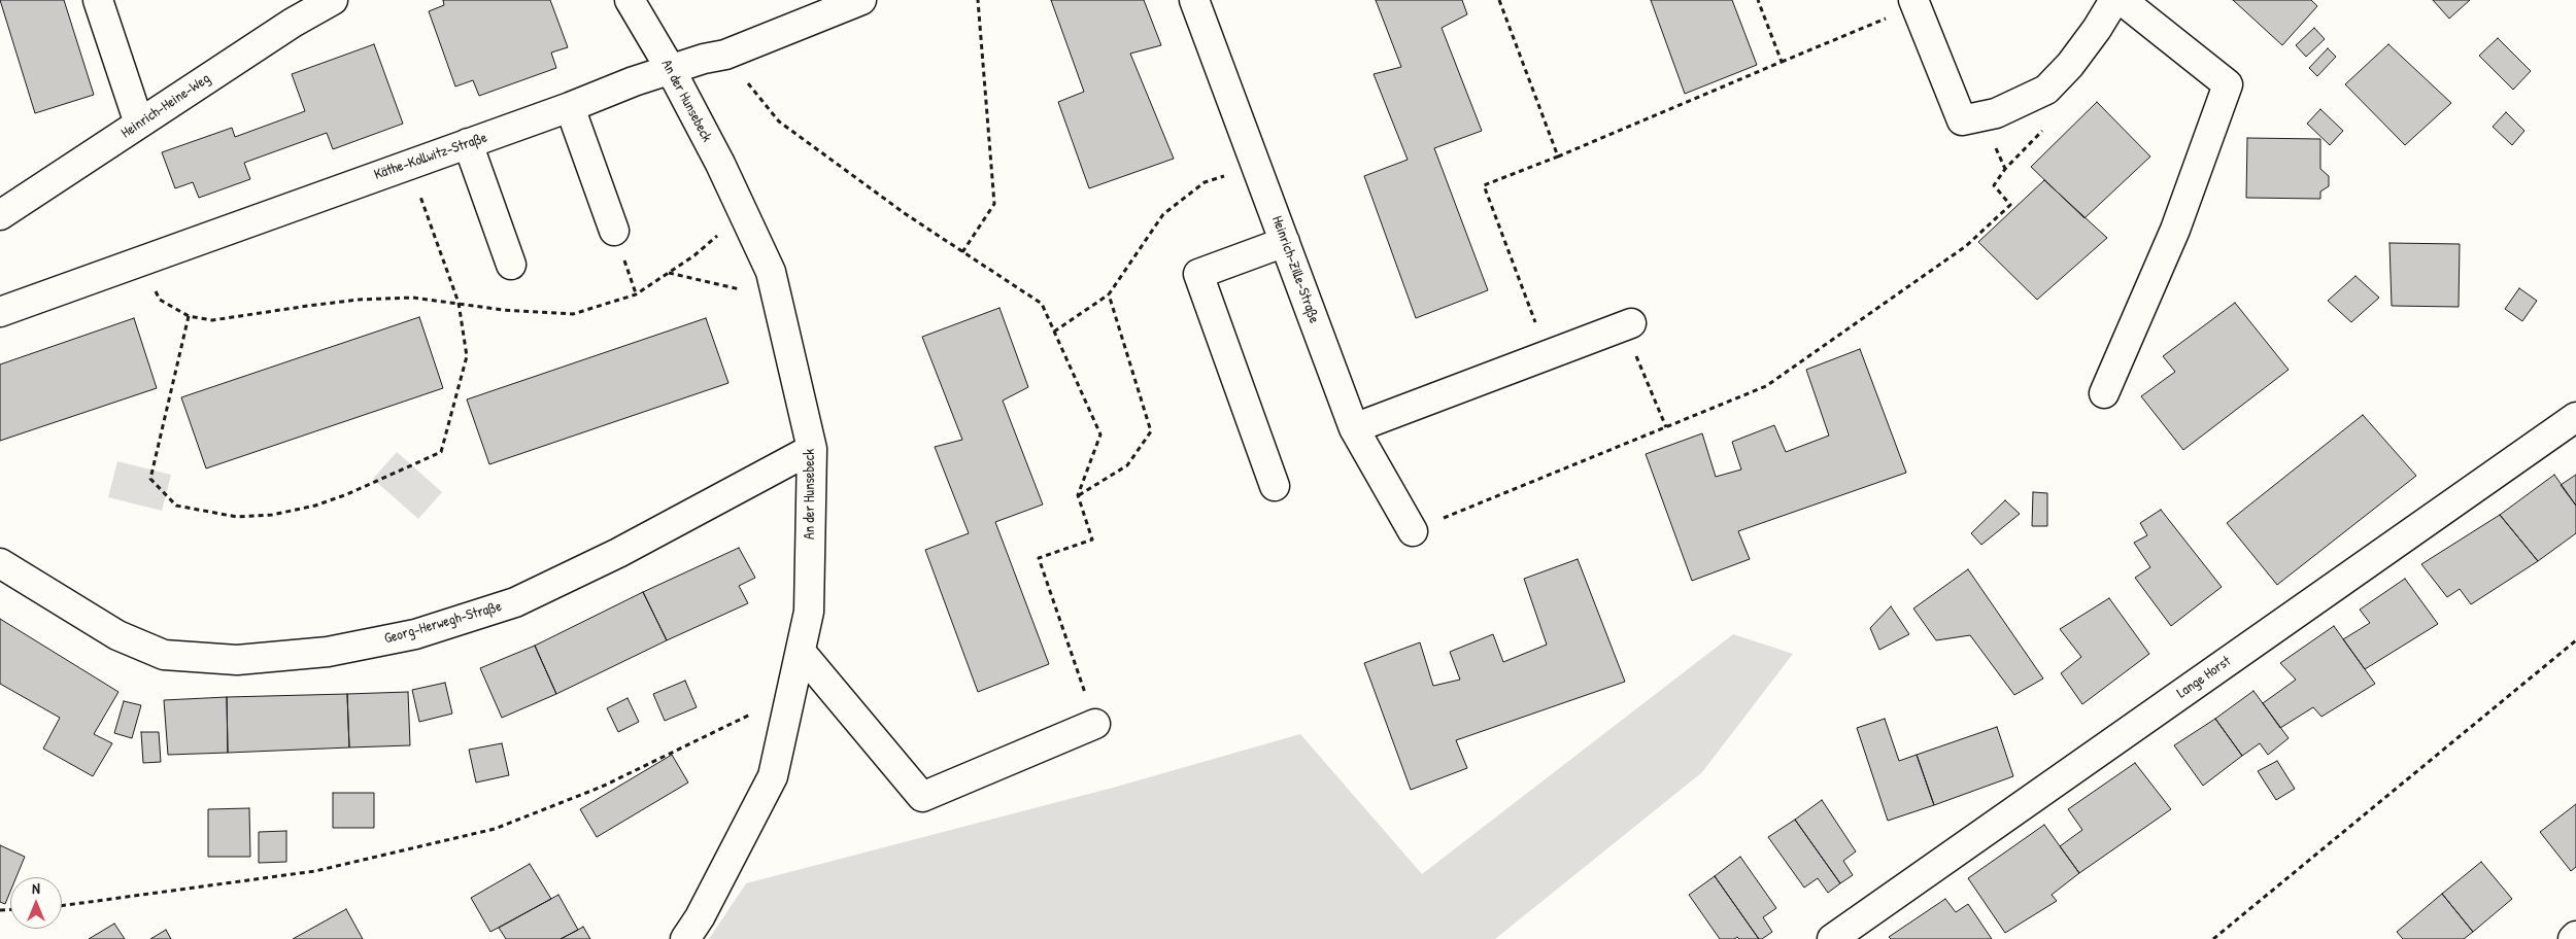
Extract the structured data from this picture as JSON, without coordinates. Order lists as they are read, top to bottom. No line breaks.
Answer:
{"streets":{"street":["An der Hunsebeck","Heinrich-Heine-Weg","Käthe-Kollwitz-Straße","Heinrich-Zille-Straße","Georg-Herwegh-Straße","Lange Horst"]},"crossings":[["An der Hunsebeck","Käthe-Kollwitz-Straße"],["An der Hunsebeck","Georg-Herwegh-Straße"]],"north":"top"}
